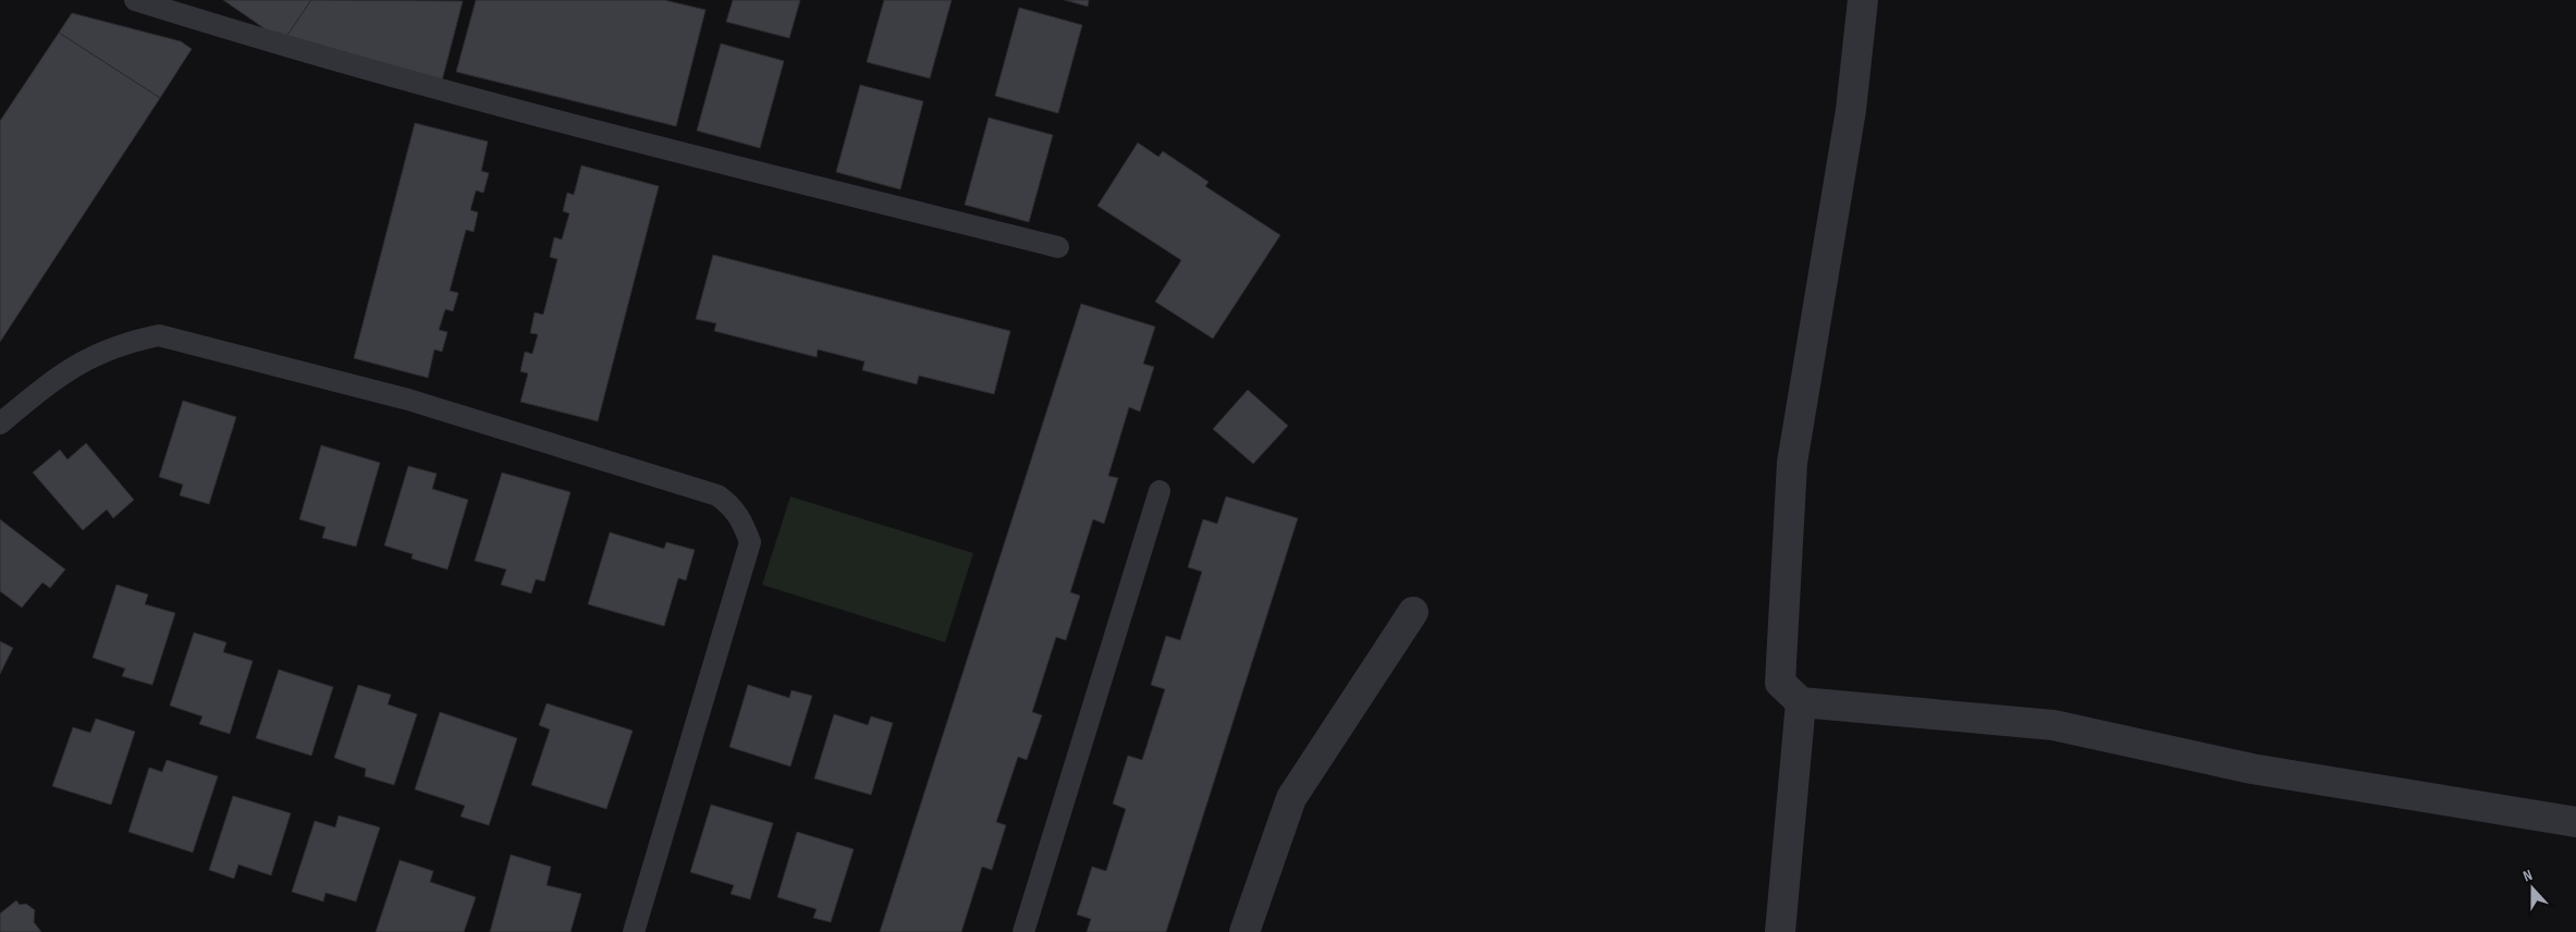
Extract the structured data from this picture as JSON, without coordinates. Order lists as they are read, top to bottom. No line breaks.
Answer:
{"north":"top"}
